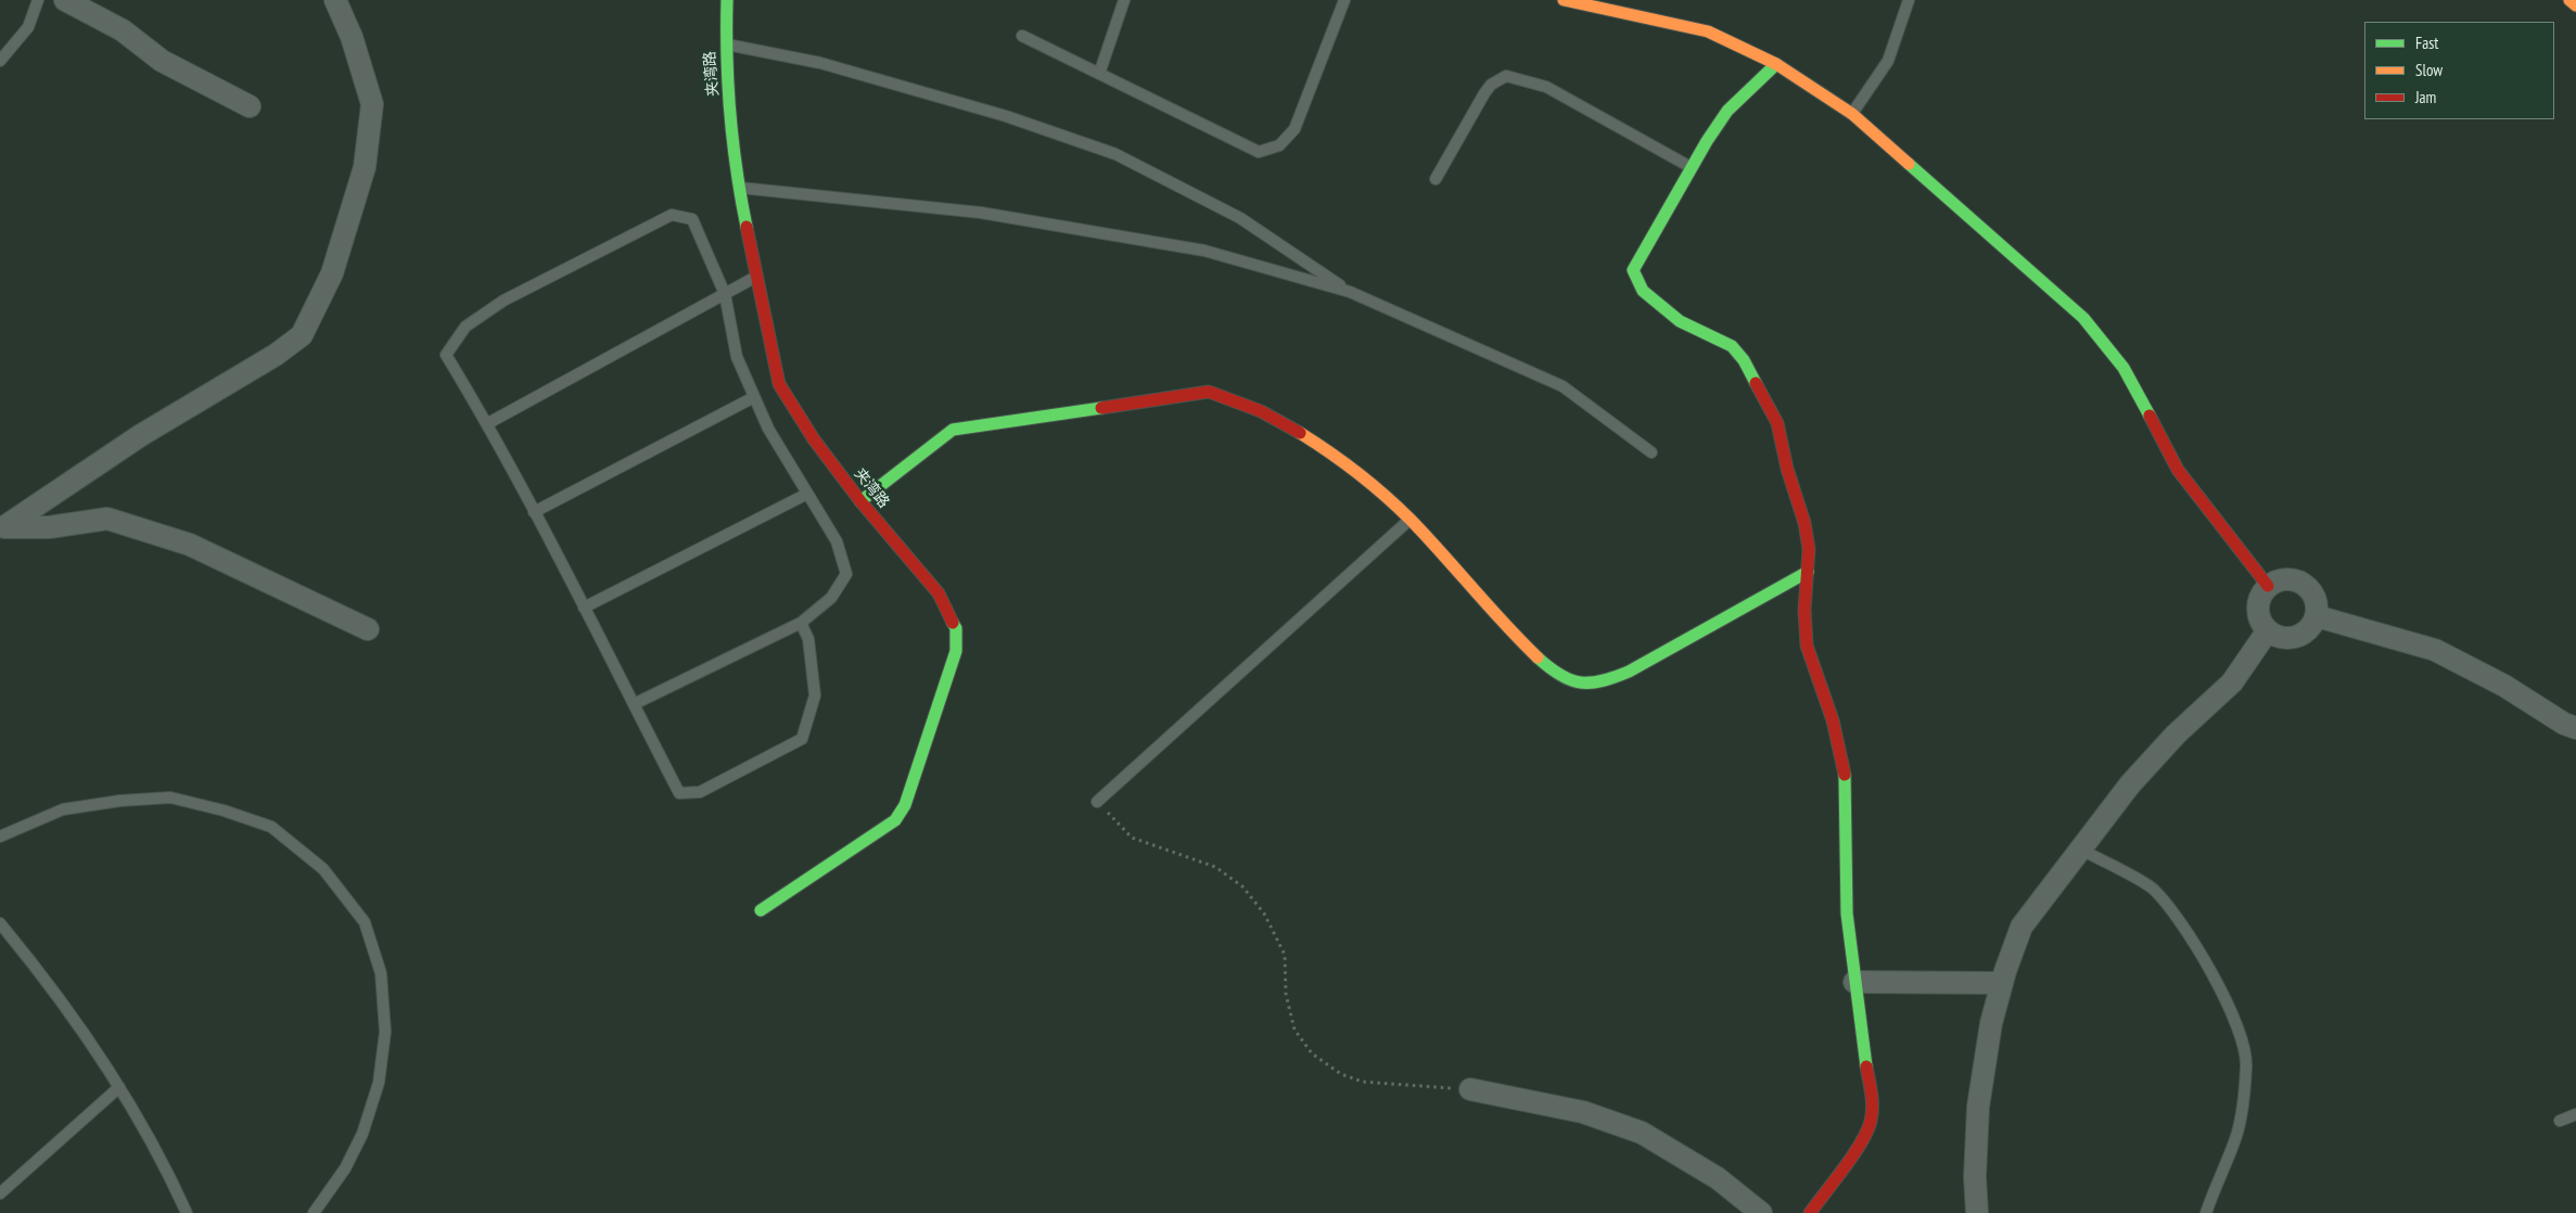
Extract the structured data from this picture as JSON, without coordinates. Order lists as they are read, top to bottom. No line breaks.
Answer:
{"streets":{"street":["夹湾路"]},"legend":["Fast","Slow","Jam"]}
